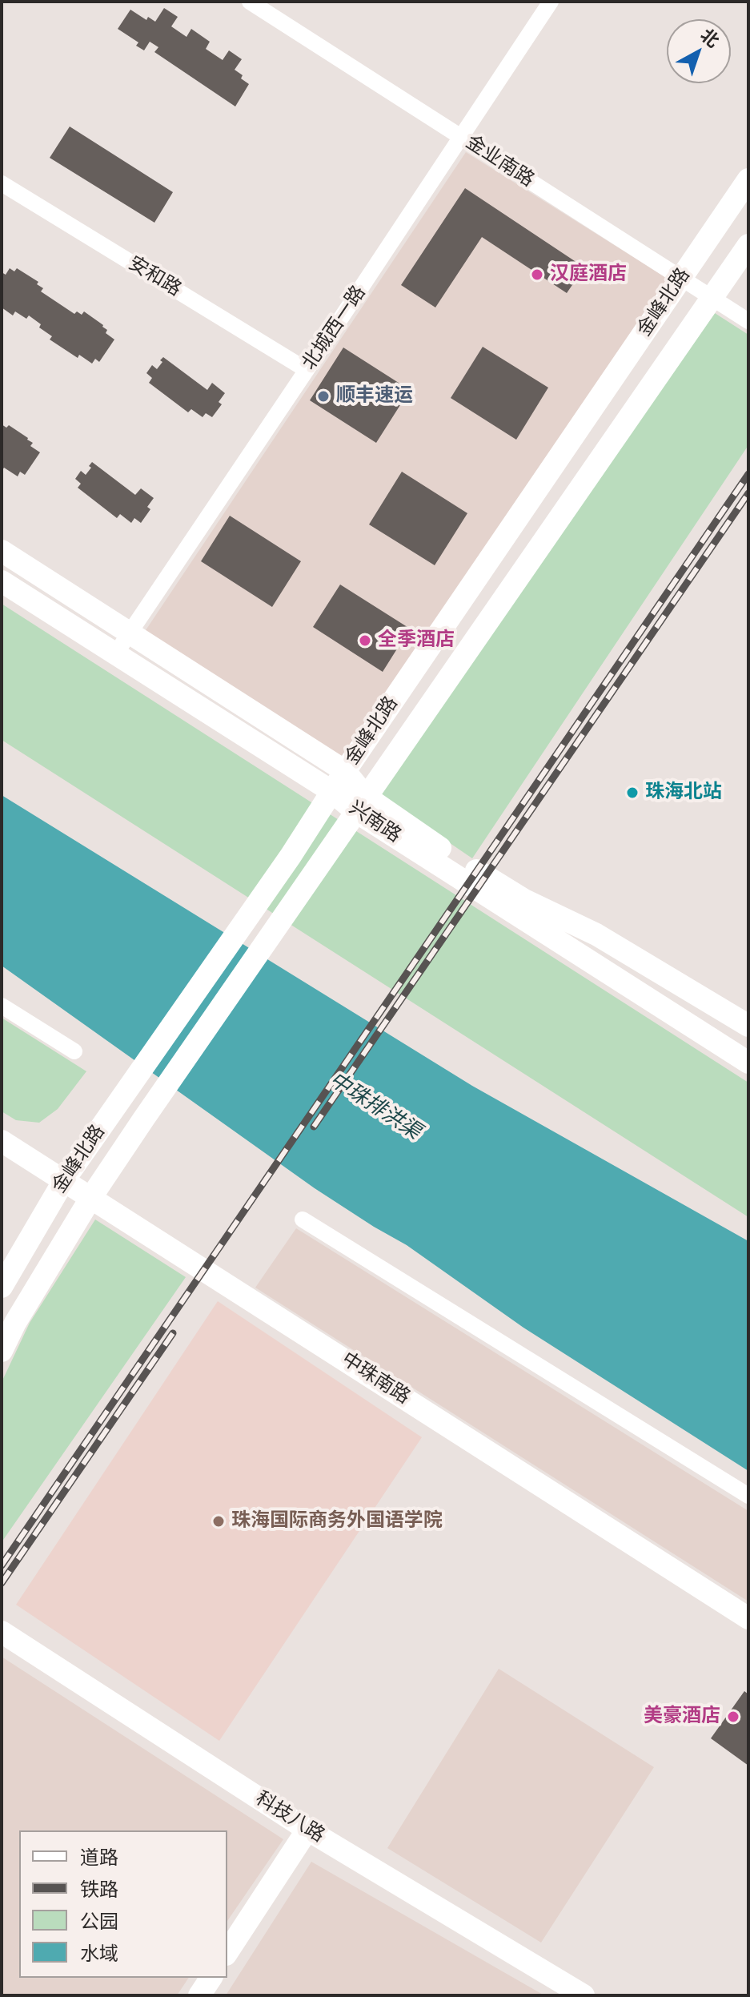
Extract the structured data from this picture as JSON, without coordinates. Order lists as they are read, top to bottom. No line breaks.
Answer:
{"streets":{"street":["金业南路","安和路","金峰北路","北城西一路","兴南路","中珠南路","科技八路"]},"crossings":[["金业南路","金峰北路"],["金业南路","北城西一路"],["安和路","北城西一路"],["金峰北路","兴南路"],["金峰北路","中珠南路"],["北城西一路","兴南路"]],"water":["中珠排洪渠"],"places":["汉庭酒店","顺丰速运","全季酒店","珠海北站","珠海国际商务外国语学院","美豪酒店"],"legend":["道路","铁路","公园","水域"],"north":"top right"}
